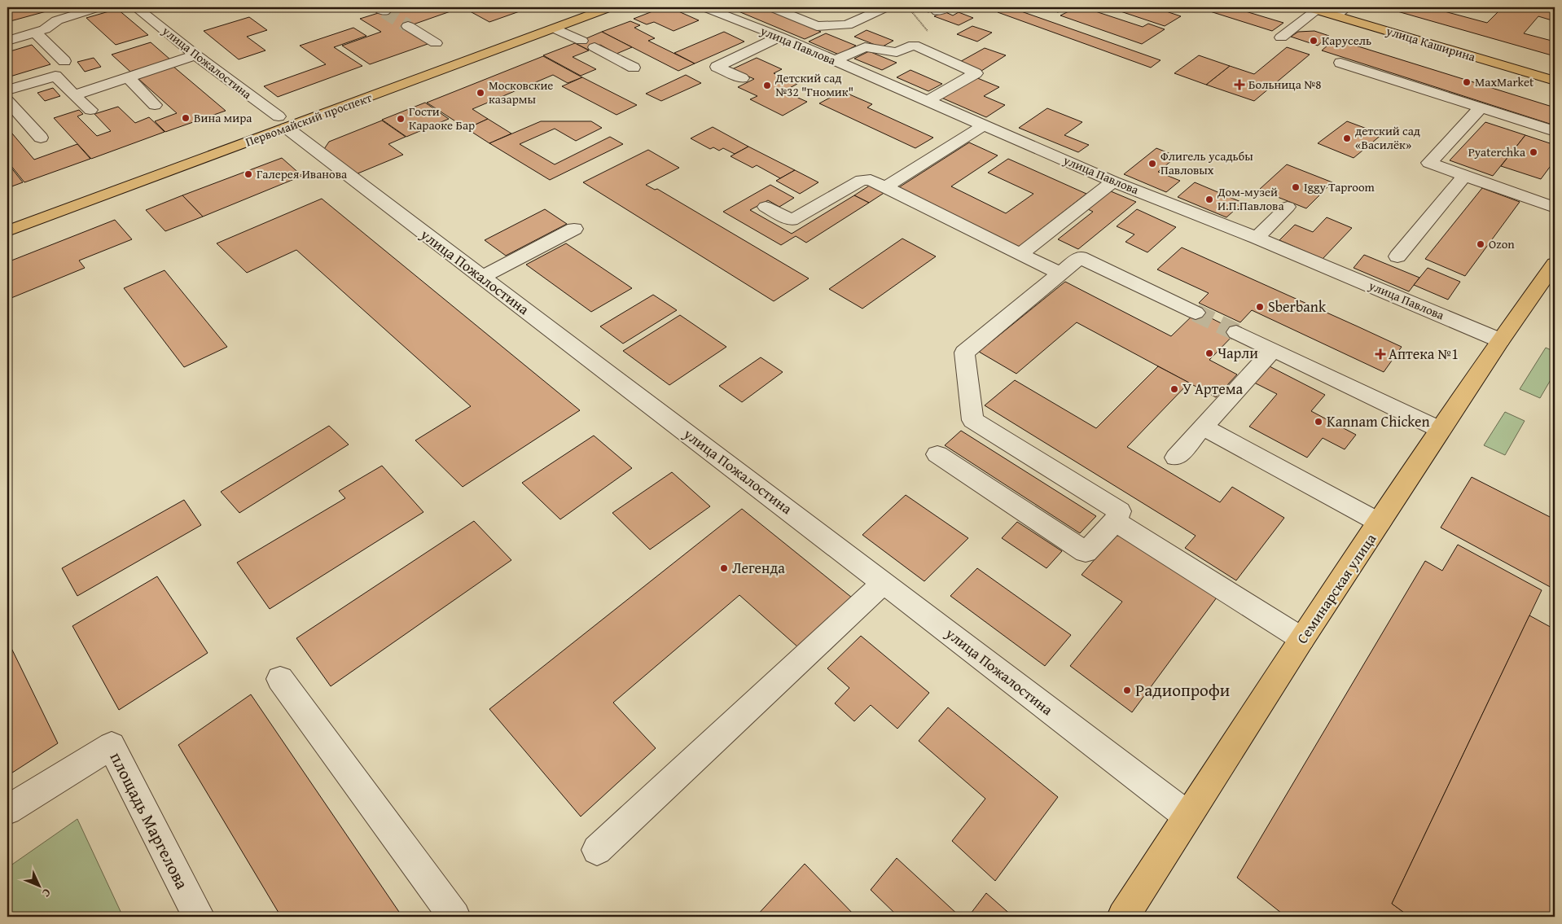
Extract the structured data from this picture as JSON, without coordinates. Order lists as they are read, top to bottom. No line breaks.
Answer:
{"streets":{"main road":["улица Каширина","Первомайский проспект","Семинарская улица"],"street":["улица Павлова","улица Пожалостина","площадь Маргелова"]},"crossings":[["улица Павлова","Семинарская улица"],["улица Пожалостина","Первомайский проспект"],["улица Пожалостина","Семинарская улица"]],"places":{"other":["Карусель","MaxMarket","Детский сад №32 \"Гномик\"","Московские казармы","Вина мира","Гости Караоке Бар","детский сад «Василёк»","Pyaterchka","Флигель усадьбы Павловых","Галерея Иванова","Iggy Taproom","Дом-музей И.П.Павлова","Ozon","Sberbank","Чарли","У Артема","Kannam Chicken","Легенда","Радиопрофи"],"health":["Больница №8","Аптека №1"]},"north":"bottom right"}
